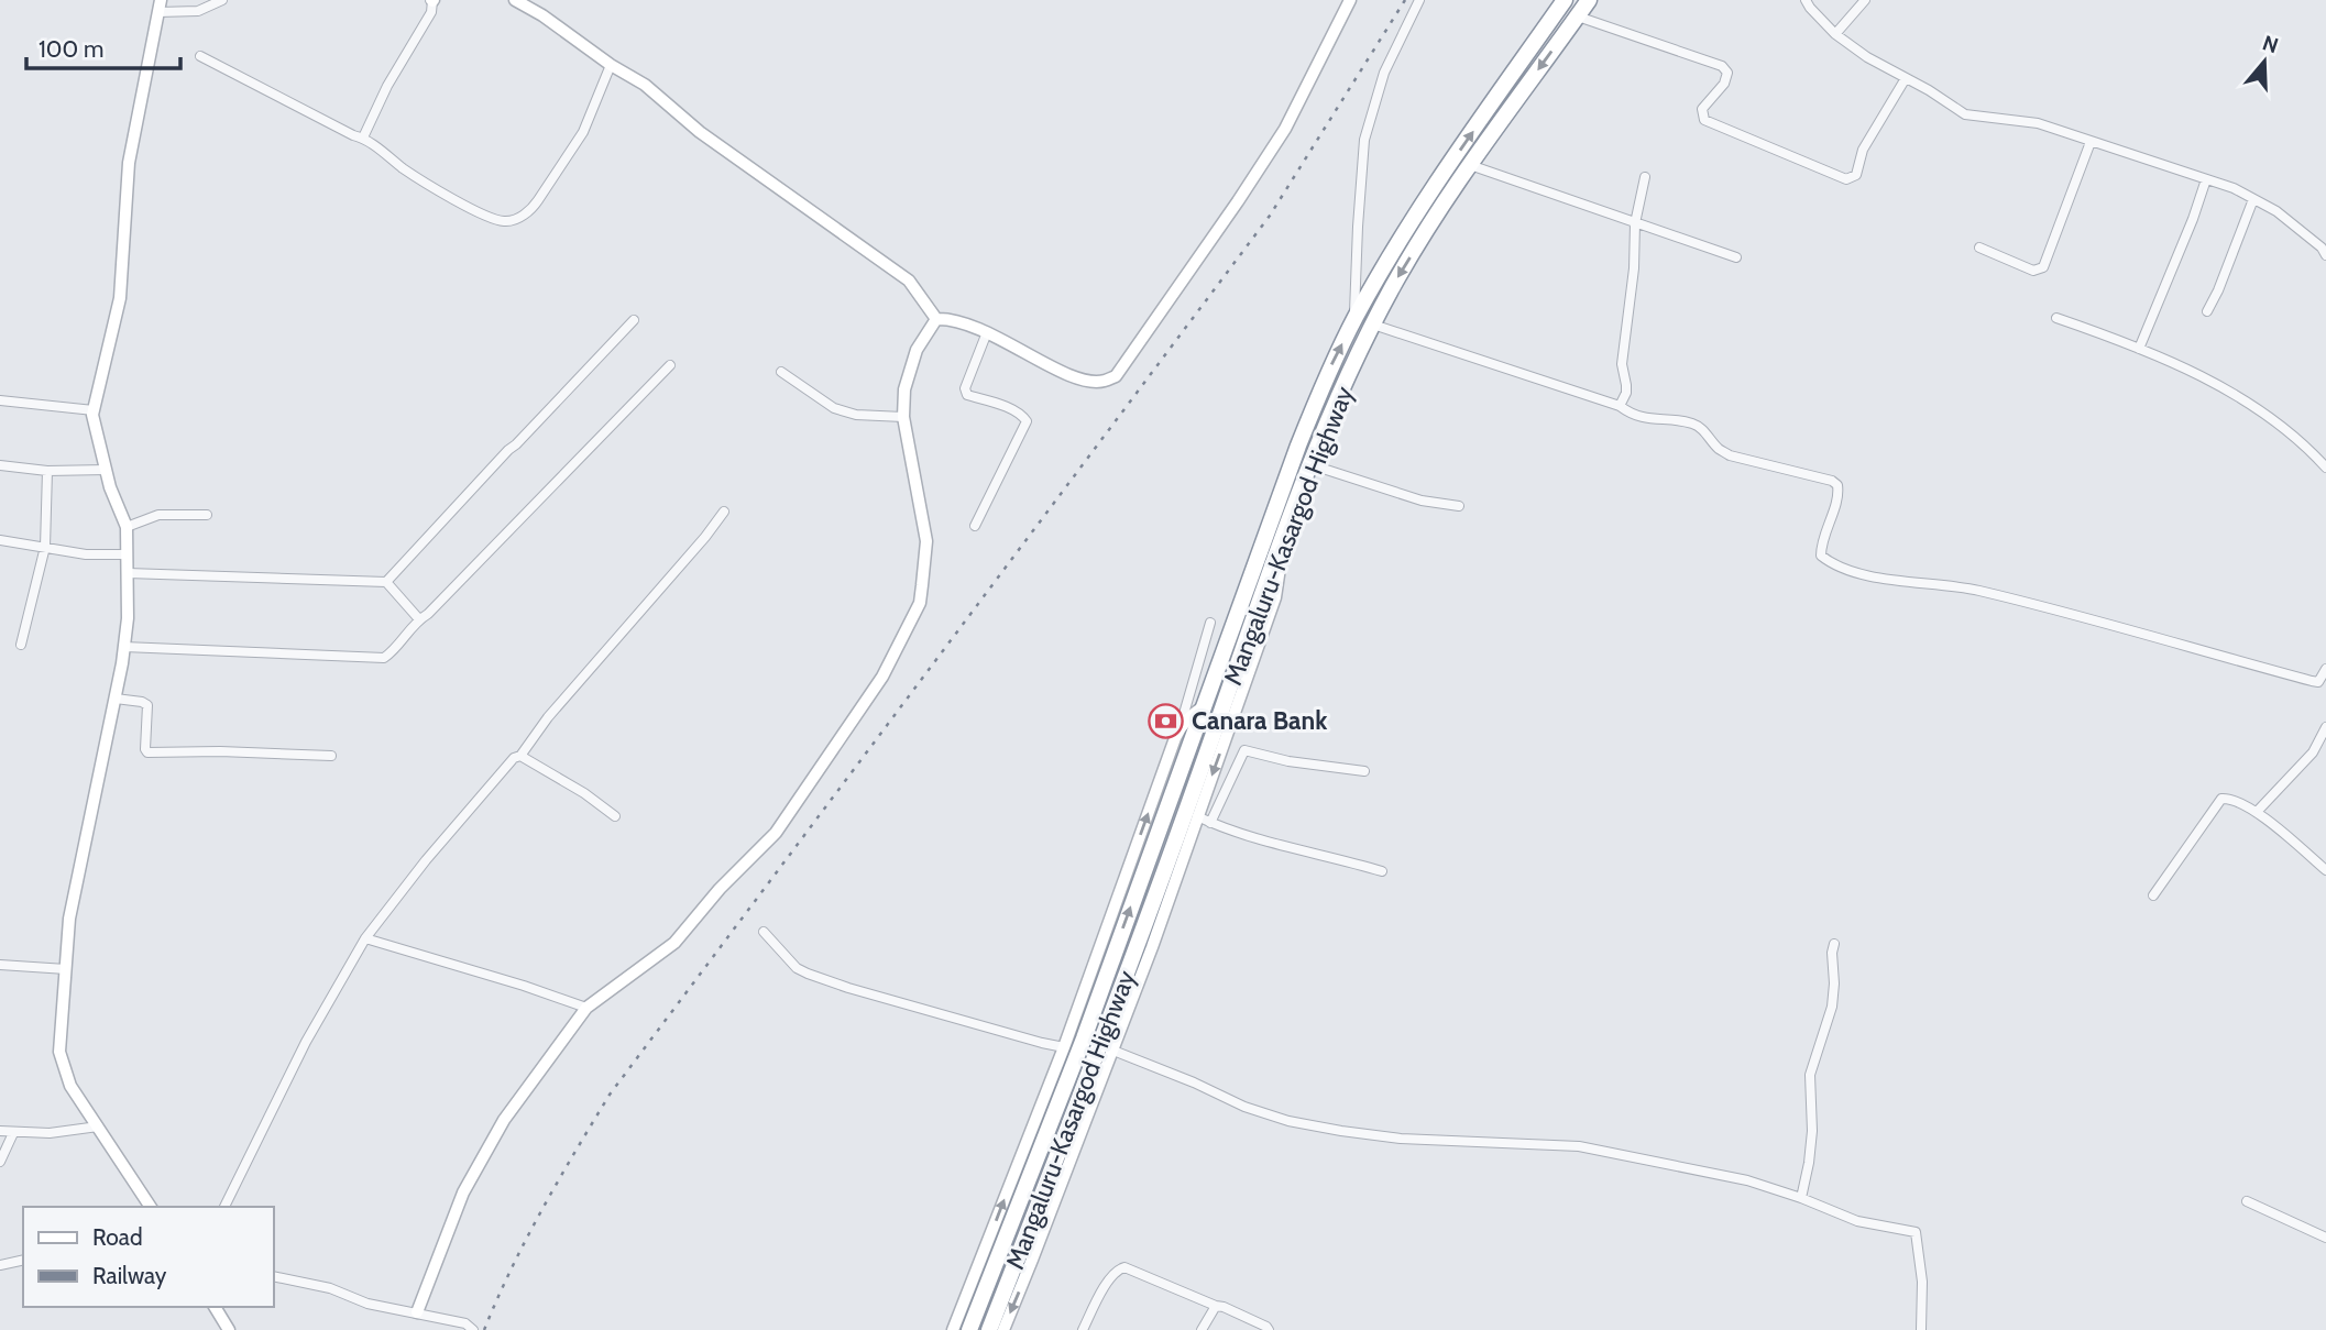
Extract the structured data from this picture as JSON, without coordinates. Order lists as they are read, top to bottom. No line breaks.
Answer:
{"streets":{"highway":["Mangaluru-Kasargod Highway"]},"places":{"bank":["Canara Bank"]},"legend":["Road","Railway"],"scale_bar":"100 m","north":"top"}
